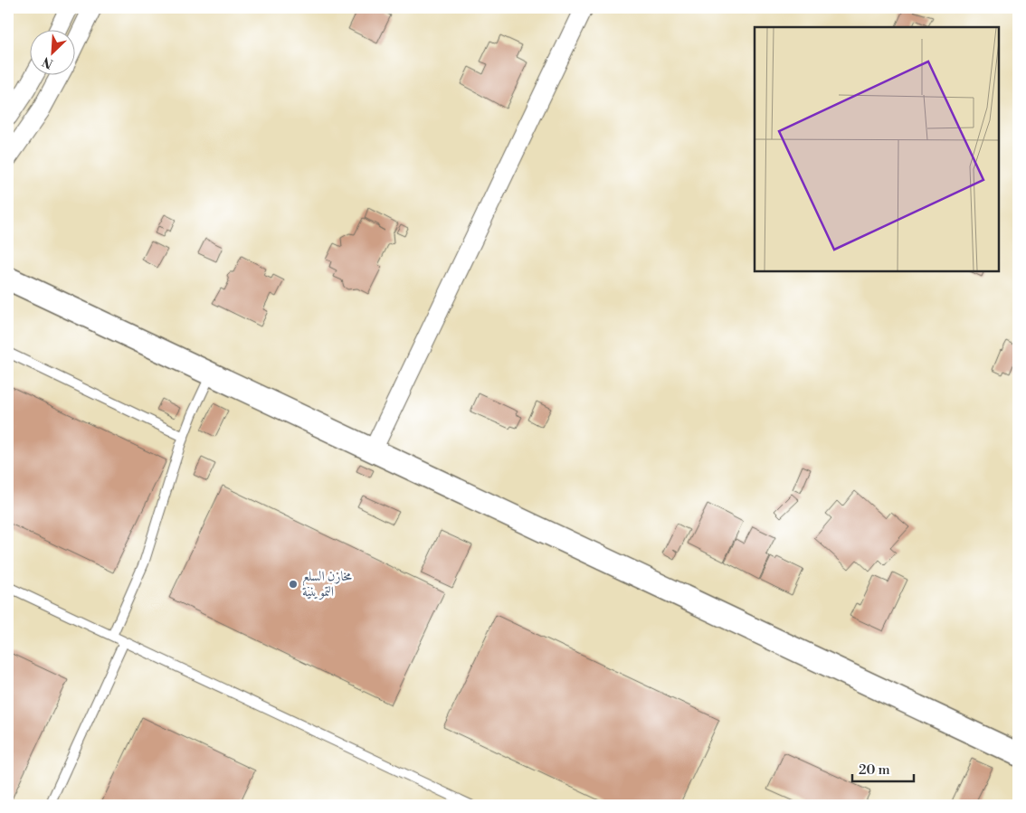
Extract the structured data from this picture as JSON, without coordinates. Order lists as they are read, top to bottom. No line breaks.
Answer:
{"places":["مخازن السلع التموينية"],"scale_bar":"20 m","north":"bottom left"}
